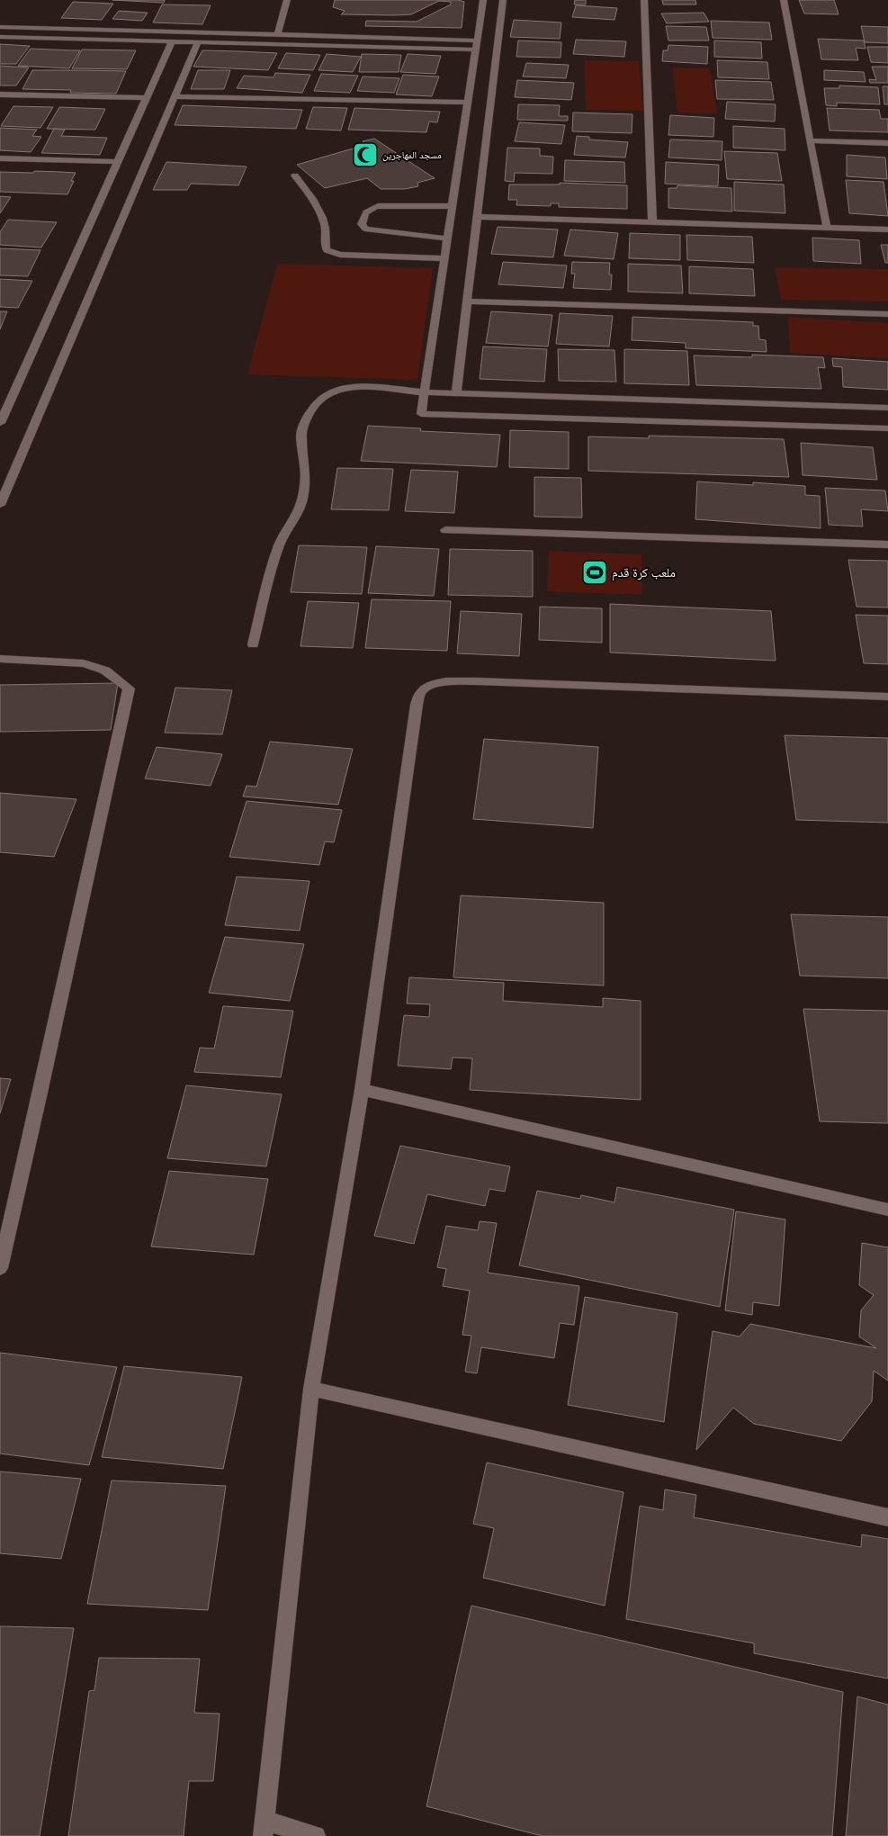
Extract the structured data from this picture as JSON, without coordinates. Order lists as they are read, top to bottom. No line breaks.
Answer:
{"places":{"mosque":["مسجد المهاجرين"],"sports":["ملعب كرة قدم"]}}
